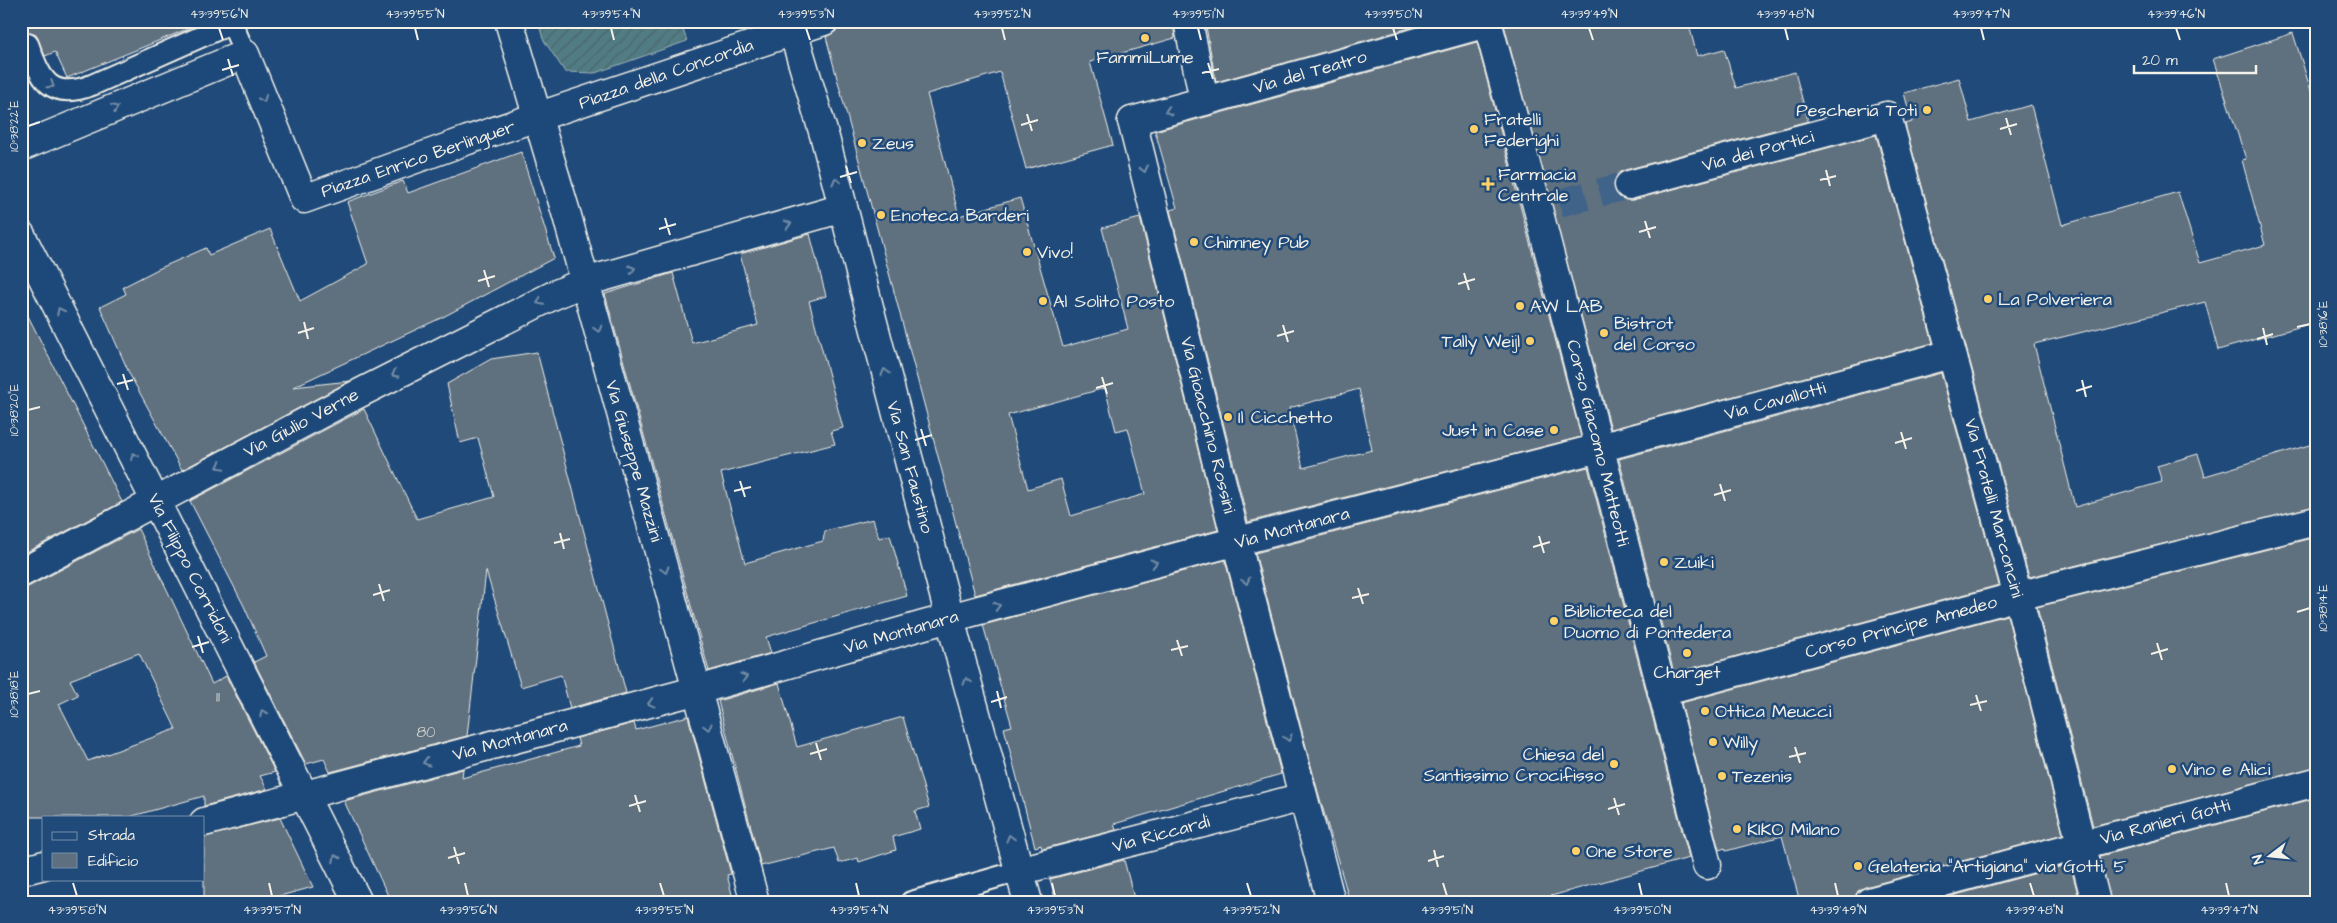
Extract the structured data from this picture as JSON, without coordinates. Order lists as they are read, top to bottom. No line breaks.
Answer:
{"streets":{"street":["Via del Teatro","Piazza della Concordia","Via dei Portici","Piazza Enrico Berlinguer","Via Cavallotti","Via Giulio Verne","Via Gioacchino Rossini","Corso Giacomo Matteotti","Via Giuseppe Mazzini","Via San Faustino","Via Fratelli Marconcini","Via Montanara","Via Filippo Corridoni","Corso Principe Amedeo","Via Ranieri Gotti","Via Riccardi"]},"crossings":[["Via del Teatro","Via Gioacchino Rossini"],["Via del Teatro","Corso Giacomo Matteotti"],["Piazza della Concordia","Piazza Enrico Berlinguer"],["Piazza della Concordia","Via Giuseppe Mazzini"],["Piazza della Concordia","Via San Faustino"],["Via dei Portici","Via Fratelli Marconcini"],["Piazza Enrico Berlinguer","Via Giuseppe Mazzini"],["Via Cavallotti","Corso Giacomo Matteotti"],["Via Cavallotti","Via Fratelli Marconcini"],["Via Cavallotti","Via Montanara"],["Via Giulio Verne","Via Giuseppe Mazzini"],["Via Giulio Verne","Via Filippo Corridoni"],["Via Gioacchino Rossini","Via Montanara"],["Via Gioacchino Rossini","Via Riccardi"],["Corso Giacomo Matteotti","Via Montanara"],["Corso Giacomo Matteotti","Corso Principe Amedeo"],["Via Giuseppe Mazzini","Via Montanara"],["Via San Faustino","Via Montanara"],["Via San Faustino","Via Riccardi"],["Via Fratelli Marconcini","Corso Principe Amedeo"],["Via Fratelli Marconcini","Via Ranieri Gotti"],["Via Montanara","Via Filippo Corridoni"]],"one_way":["Via Giulio Verne","Via Gioacchino Rossini","Via Giuseppe Mazzini","Via San Faustino","Via Filippo Corridoni"],"places":{"other":["FammiLume","Pescheria Toti","Fratelli Federighi","Zeus","Enoteca Barderi","Chimney Pub","Vivo!","La Polveriera","Al Solito Posto","AW LAB","Bistrot del Corso","Tally Weijl","Il Cicchetto","Just in Case","Zuiki","Biblioteca del Duomo di Pontedera","Charget","Ottica Meucci","Willy","Chiesa del Santissimo Crocifisso","Vino e Alici","Tezenis","KIKO Milano","One Store","Gelateria \"Artigiana\" via Gotti, 5"],"health":["Farmacia Centrale"]},"house_numbers":["11","80"],"legend":["Strada","Edificio"],"scale_bar":"20 m","north":"left","coordinates":["43°39'56\"N","43°39'55\"N","43°39'54\"N","43°39'53\"N","43°39'52\"N","43°39'51\"N","43°39'50\"N","43°39'49\"N","43°39'48\"N","43°39'47\"N","43°39'46\"N","10°38'22\"E","10°38'16\"E","10°38'20\"E","10°38'14\"E","10°38'18\"E","43°39'58\"N","43°39'57\"N"]}
